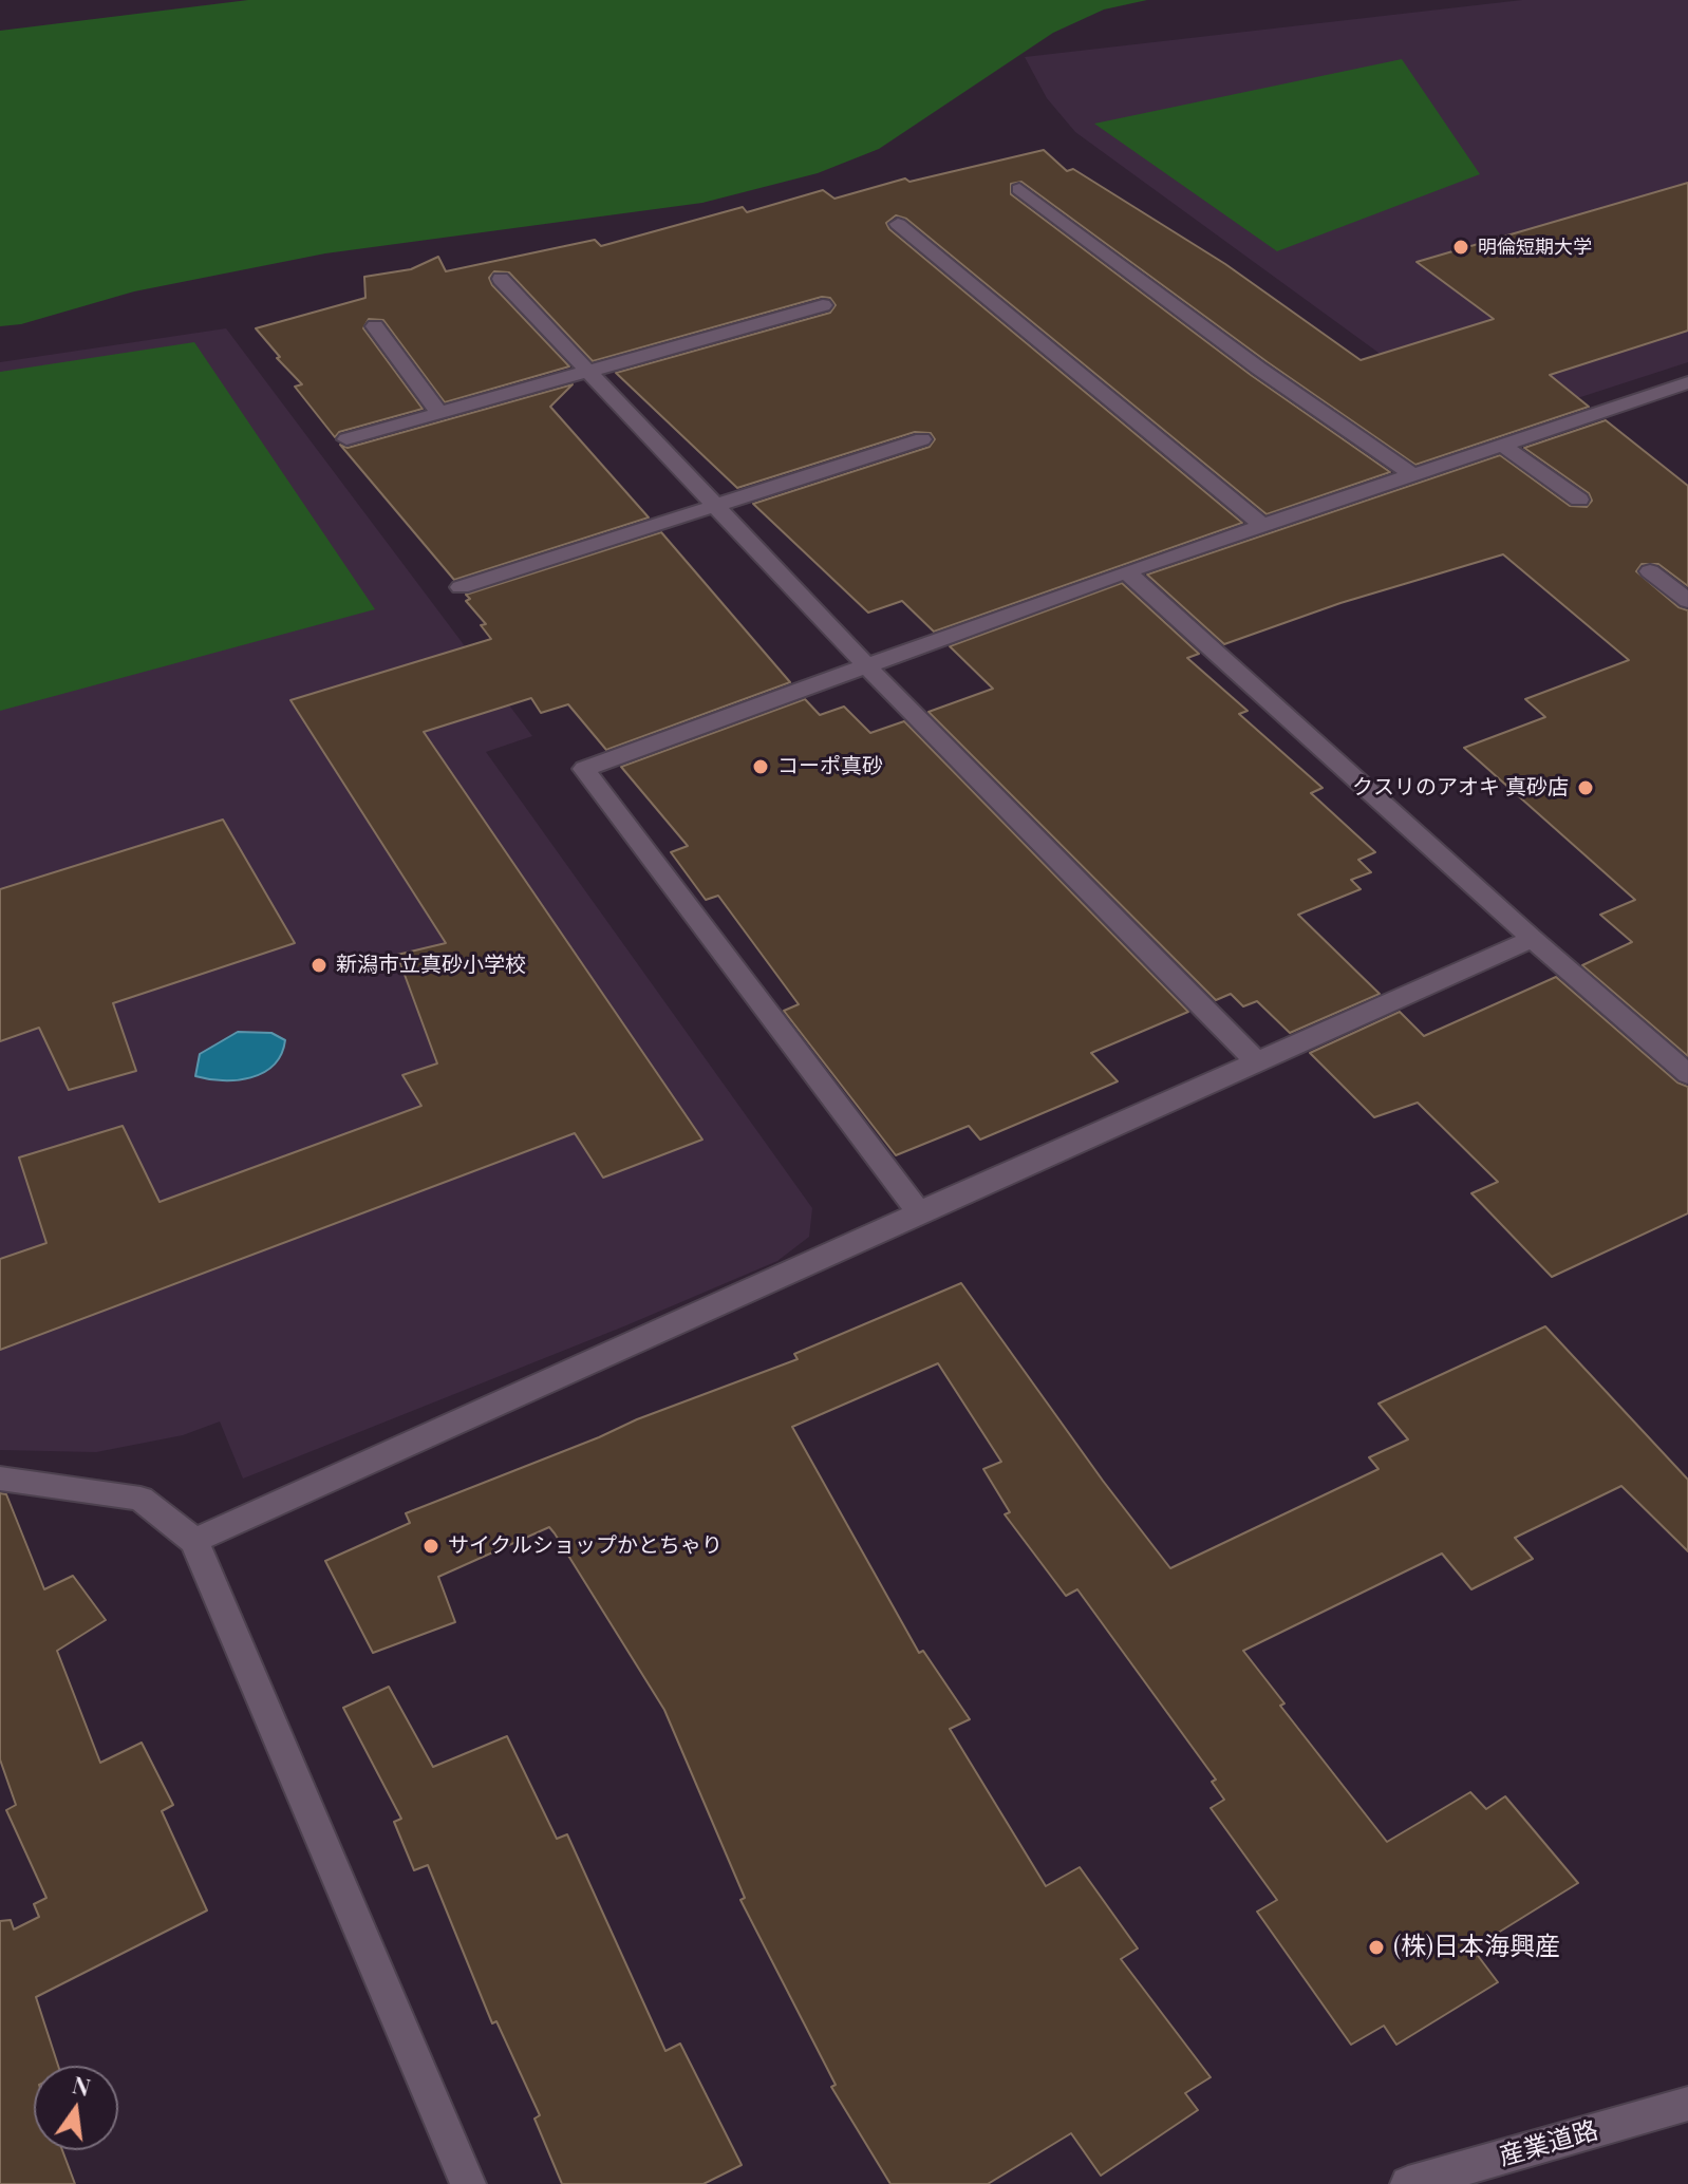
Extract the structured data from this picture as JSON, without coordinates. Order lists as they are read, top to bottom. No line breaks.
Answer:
{"streets":{"street":["産業道路"]},"places":["明倫短期大学","コーポ真砂","クスリのアオキ 真砂店","新潟市立真砂小学校","サイクルショップかとちゃり","(株)日本海興産"],"north":"top"}
